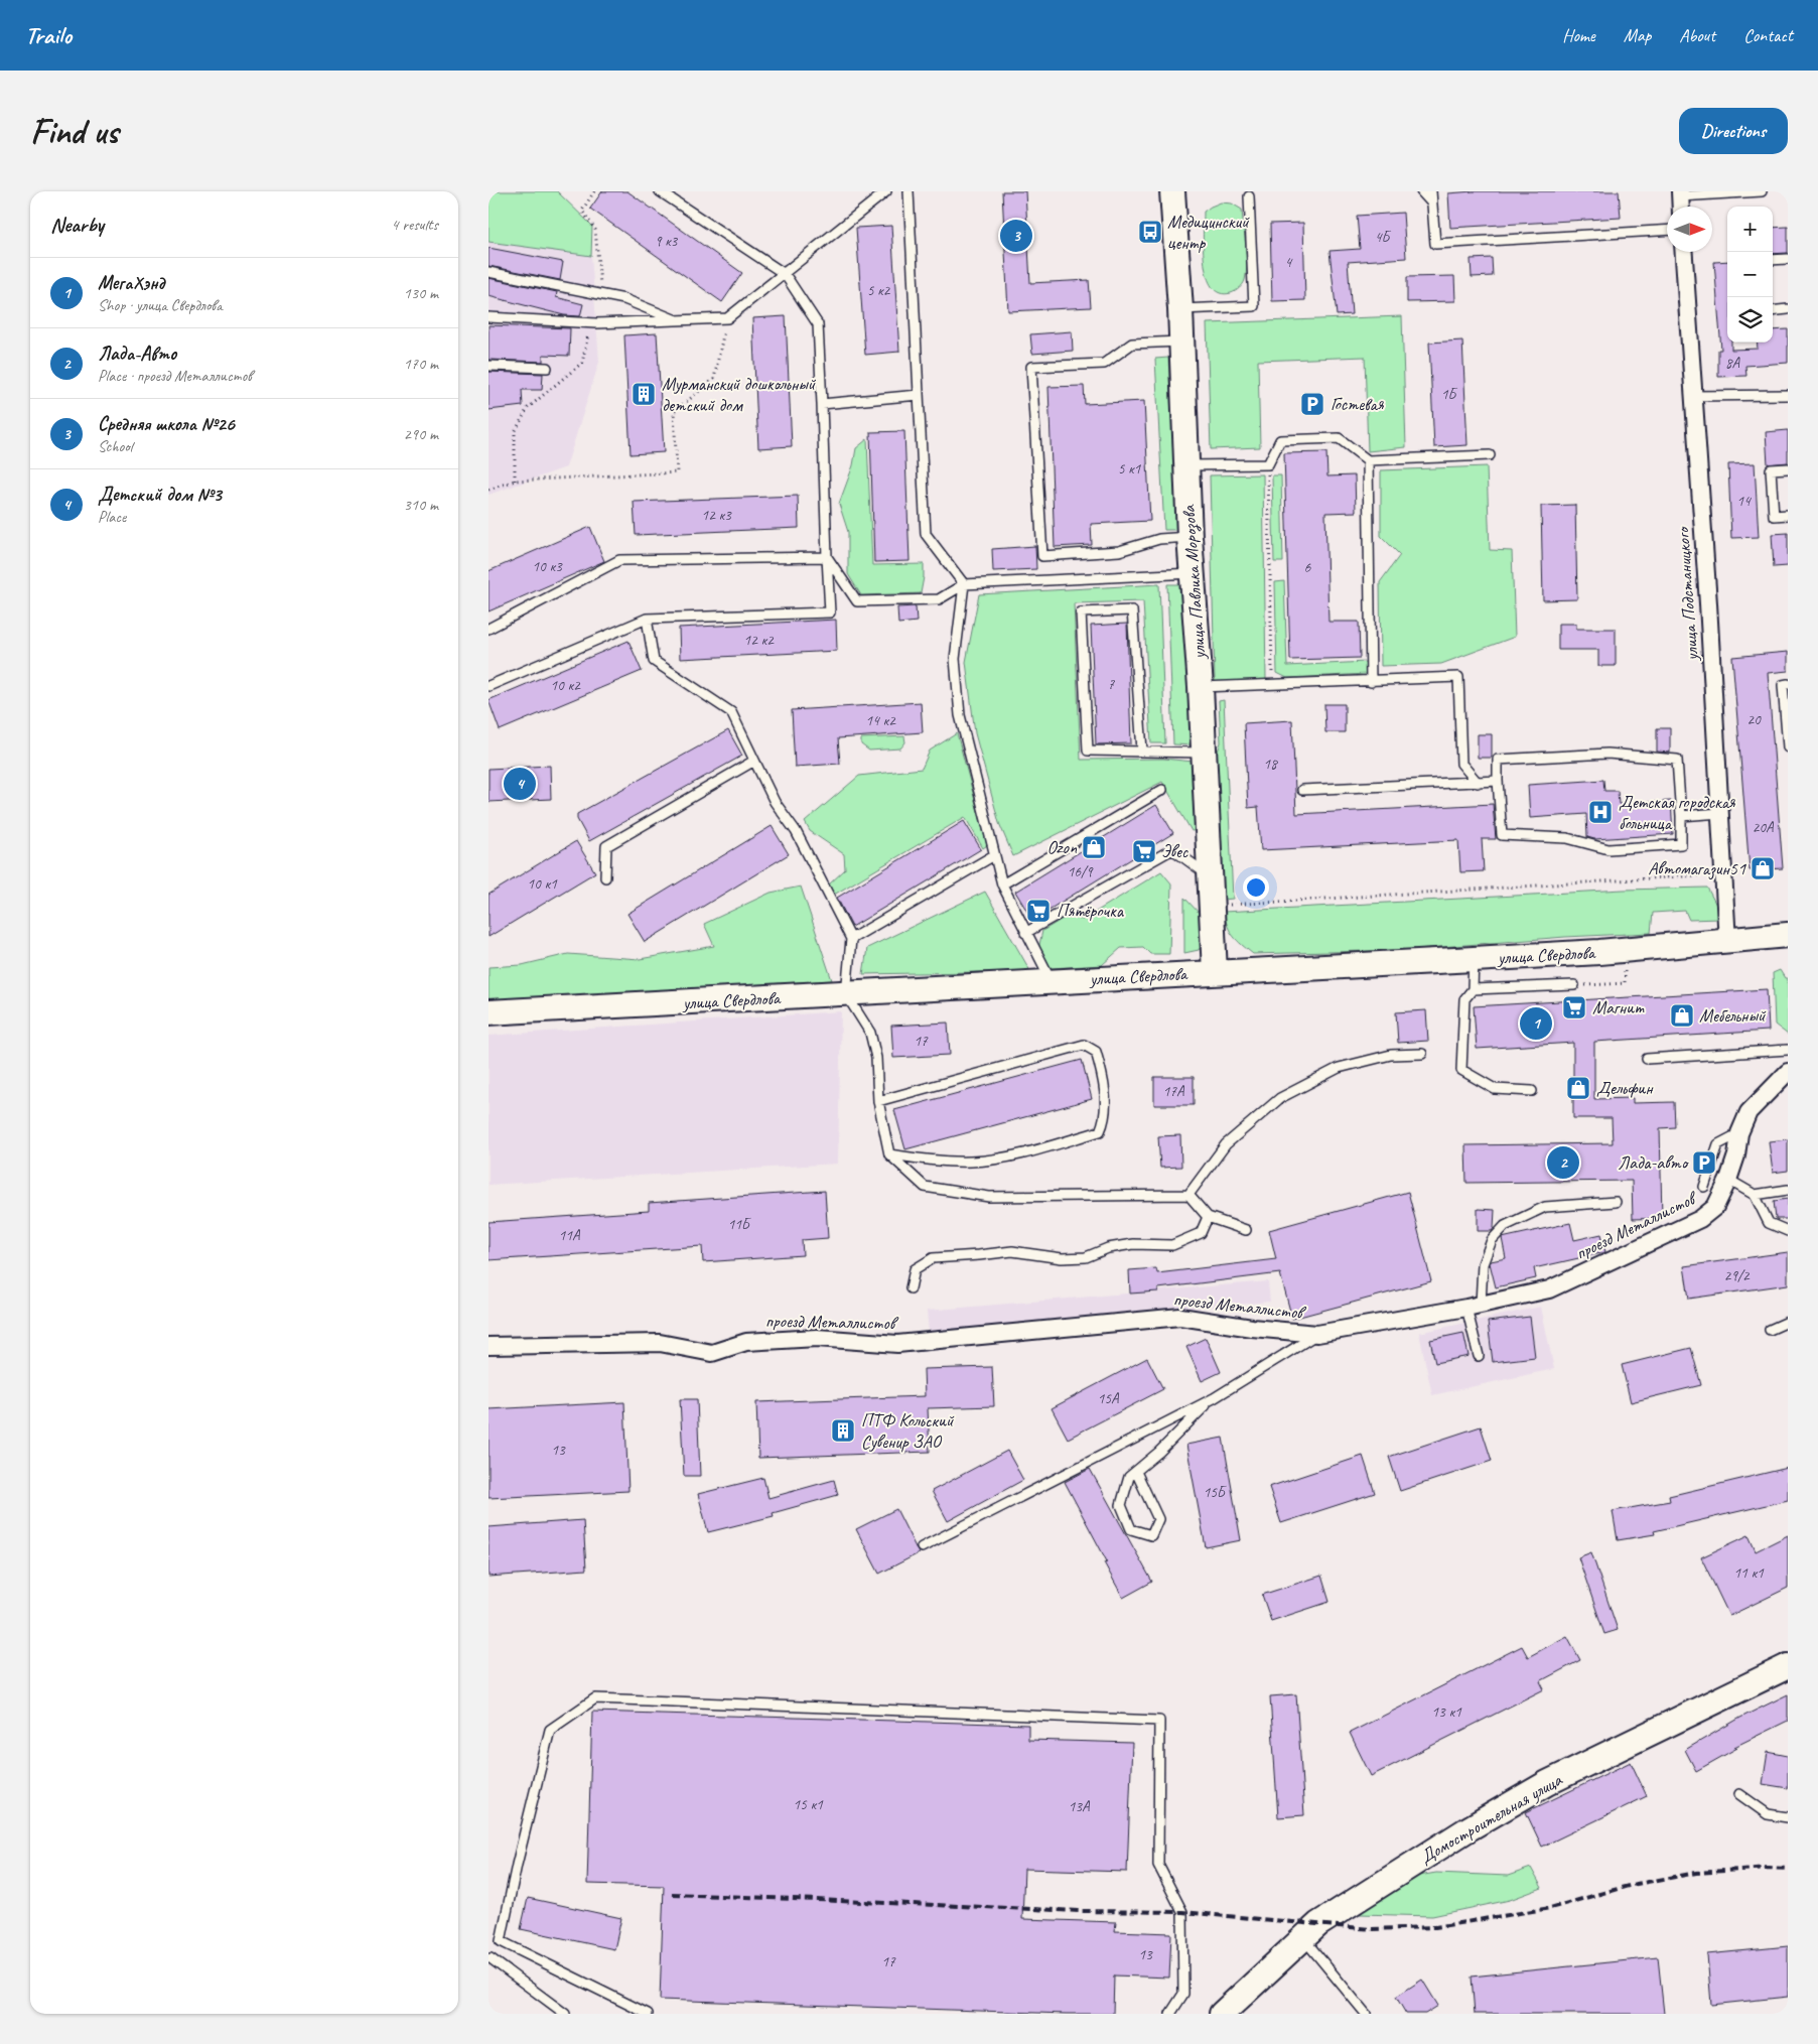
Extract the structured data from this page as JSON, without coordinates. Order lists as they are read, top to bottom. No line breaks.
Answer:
{"streets":{"street":["улица Павлика Морозова","улица Подстаницкого","улица Свердлова","проезд Металлистов","Домостроительная улица"]},"crossings":[["улица Павлика Морозова","улица Свердлова"],["улица Подстаницкого","улица Свердлова"]],"places":{"bus stop":["Медицинский центр"],"building":["Мурманский дошкольный детский дом","ПТФ Кольский Сувенир ЗАО"],"parking":["Гостевая","Лада-авто"],"hospital":["Детская городская больница"],"shop":["Ozon","Автомагазин51","Мебельный","Дельфин"],"supermarket":["Эвес","Пятёрочка","Магнит"]},"house_numbers":["4Б","9 к3","4","5 к2","8А","1Б","5 к1","14","12 к3","10 к3","6","12 к2","7","10 к2","20","14 к2","18","20А","16/9","10 к1","17","17А","11Б","11А","29/2","15А","13","15Б","11 к1","13 к1","15 к1","13А","13","17"],"north":"right","page":{"header":"Trailo","nav":["Home","Map","About","Contact"],"buttons":"Directions","title":"Find us","heading":["Nearby","4 results"],"map_buttons":["+","−"],"pins":["3","4","1","2"],"list":[{"mark":"1","name":"МегаХэнд","note":"Shop · улица Свердлова","value":"130 m"},{"mark":"2","name":"Лада-Авто","note":"Place · проезд Металлистов","value":"170 m"},{"mark":"3","name":"Средняя школа №26","note":"School","value":"290 m"},{"mark":"4","name":"Детский дом №3","note":"Place","value":"310 m"}]}}
